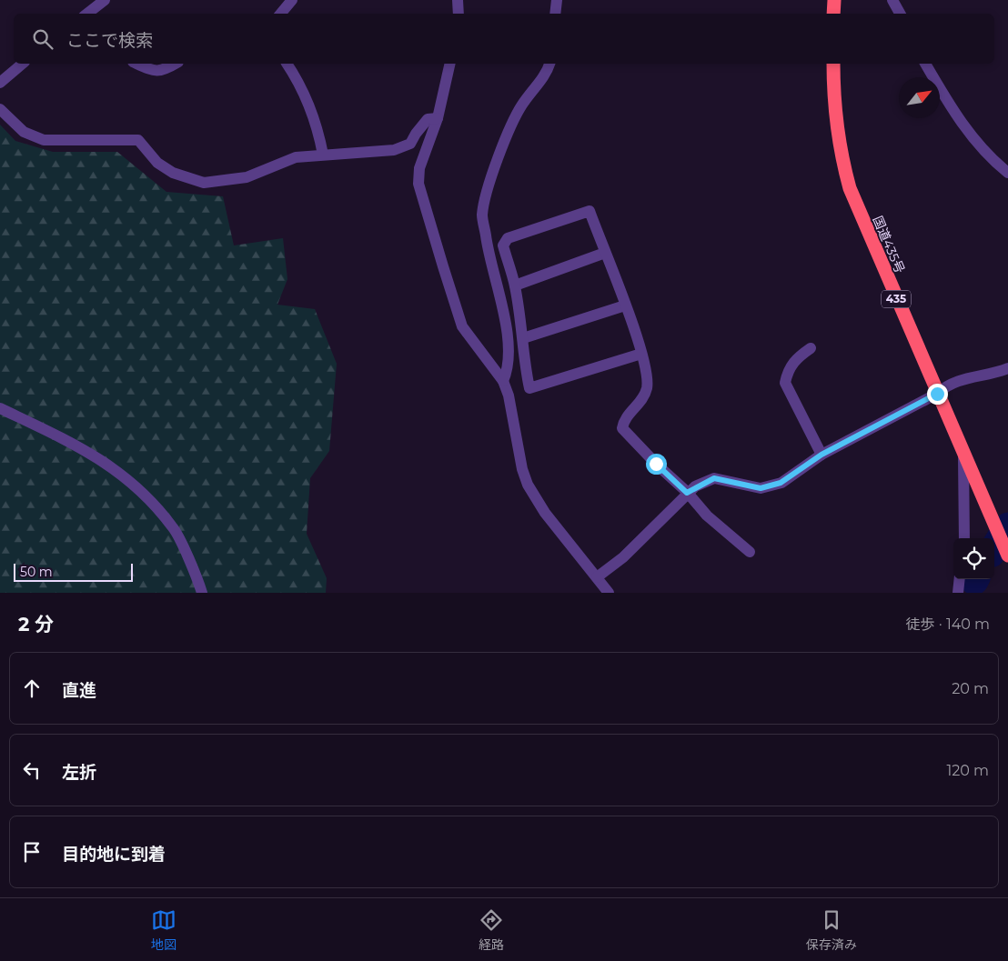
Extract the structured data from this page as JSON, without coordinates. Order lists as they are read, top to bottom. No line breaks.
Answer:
{"streets":{"highway":["国道435号","435"]},"scale_bar":"50 m","north":"top right","page":{"search":"ここで検索","scale":"50 m","heading":["2 分","徒歩 · 140 m"],"list":[["直進","20 m"],["左折","120 m"],"目的地に到着"],"nav":["地図","経路","保存済み"]}}
